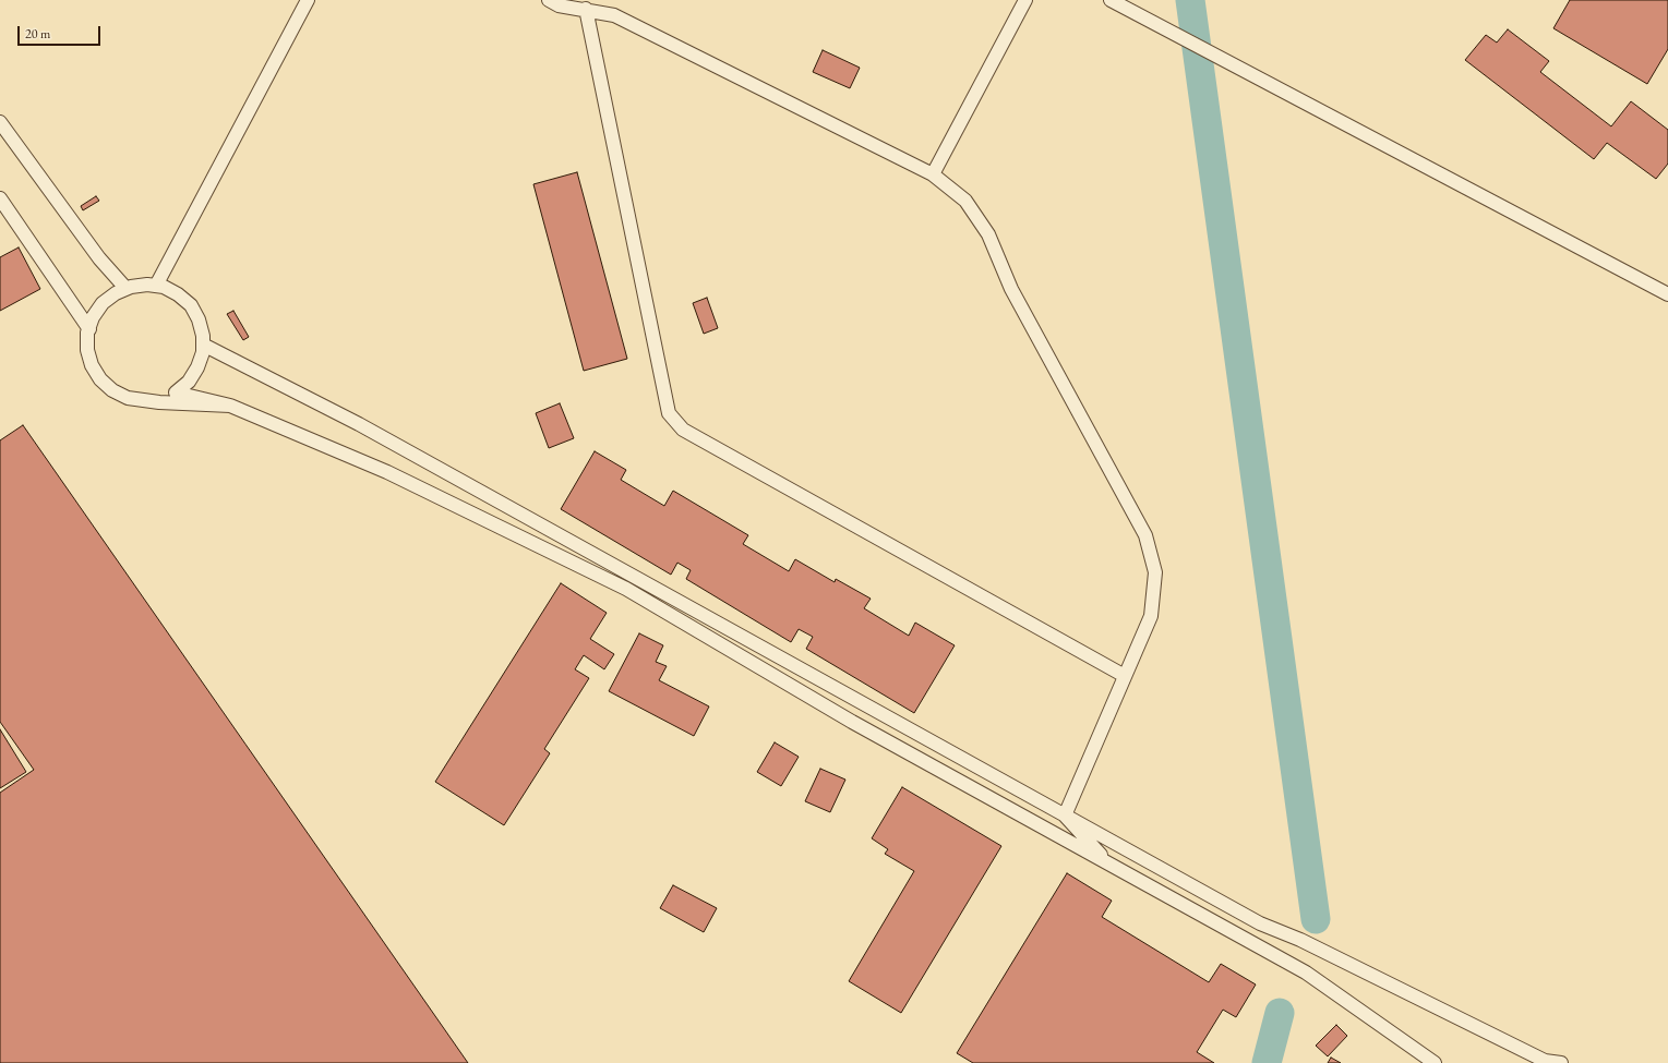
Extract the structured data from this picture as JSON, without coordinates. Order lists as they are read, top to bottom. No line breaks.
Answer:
{"scale_bar":"20 m"}
